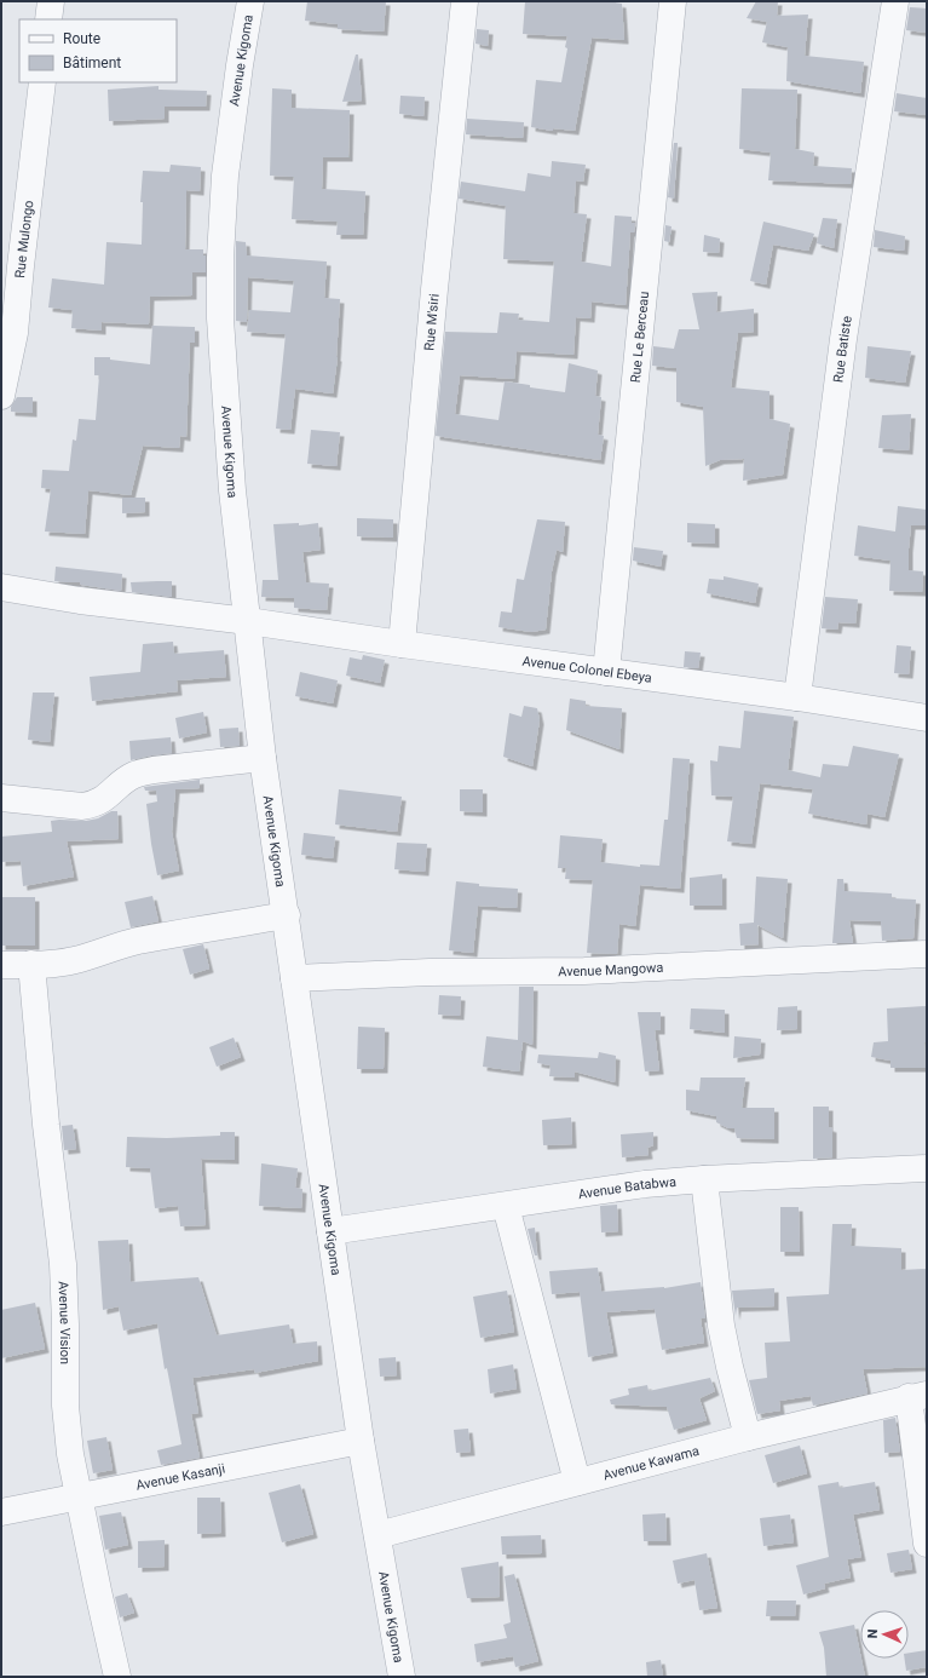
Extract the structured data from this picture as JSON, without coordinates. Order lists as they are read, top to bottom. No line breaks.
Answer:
{"streets":{"street":["Avenue Kigoma","Rue Mulongo","Rue M'siri","Rue Le Berceau","Rue Batiste","Avenue Colonel Ebeya","Avenue Mangowa","Avenue Batabwa","Avenue Vision","Avenue Kawama","Avenue Kasanji"]},"crossings":[["Avenue Kigoma","Avenue Colonel Ebeya"],["Avenue Kigoma","Avenue Mangowa"],["Avenue Kigoma","Avenue Batabwa"],["Avenue Kigoma","Avenue Kawama"],["Avenue Kigoma","Avenue Kasanji"],["Rue M'siri","Avenue Colonel Ebeya"],["Rue Le Berceau","Avenue Colonel Ebeya"],["Rue Batiste","Avenue Colonel Ebeya"],["Avenue Vision","Avenue Kasanji"]],"legend":["Route","Bâtiment"],"north":"left"}
